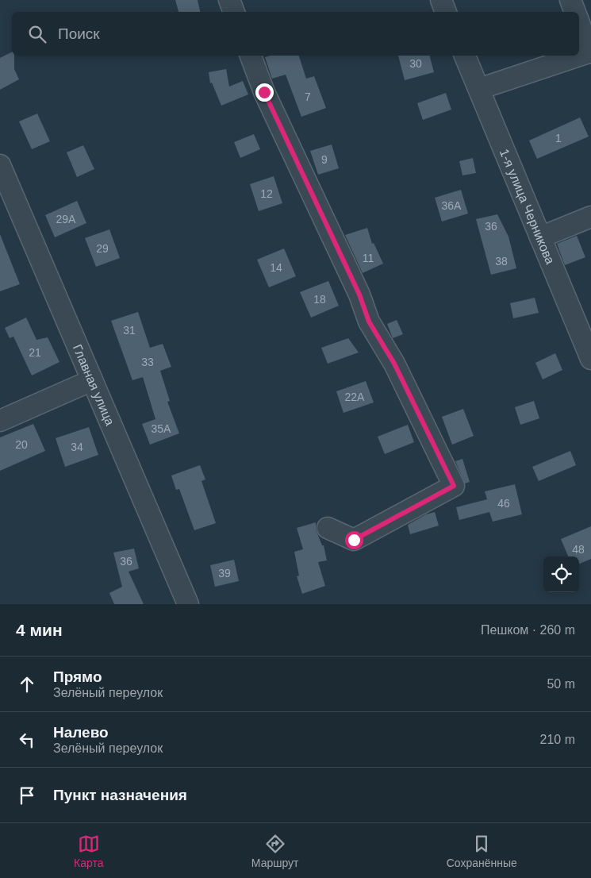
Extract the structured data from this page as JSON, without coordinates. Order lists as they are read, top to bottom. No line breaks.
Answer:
{"streets":{"street":["1-я улица Черникова","Главная улица"]},"house_numbers":["30","7","1","9","12","36А","29А","36","29","11","38","14","18","31","21","33","22А","35А","20","34","46","48","36","39"],"page":{"search":"Поиск","heading":["4 мин","Пешком · 260 m"],"list":[["Прямо","Зелёный переулок","50 m"],["Налево","Зелёный переулок","210 m"],"Пункт назначения"],"nav":["Карта","Маршрут","Сохранённые"]}}
